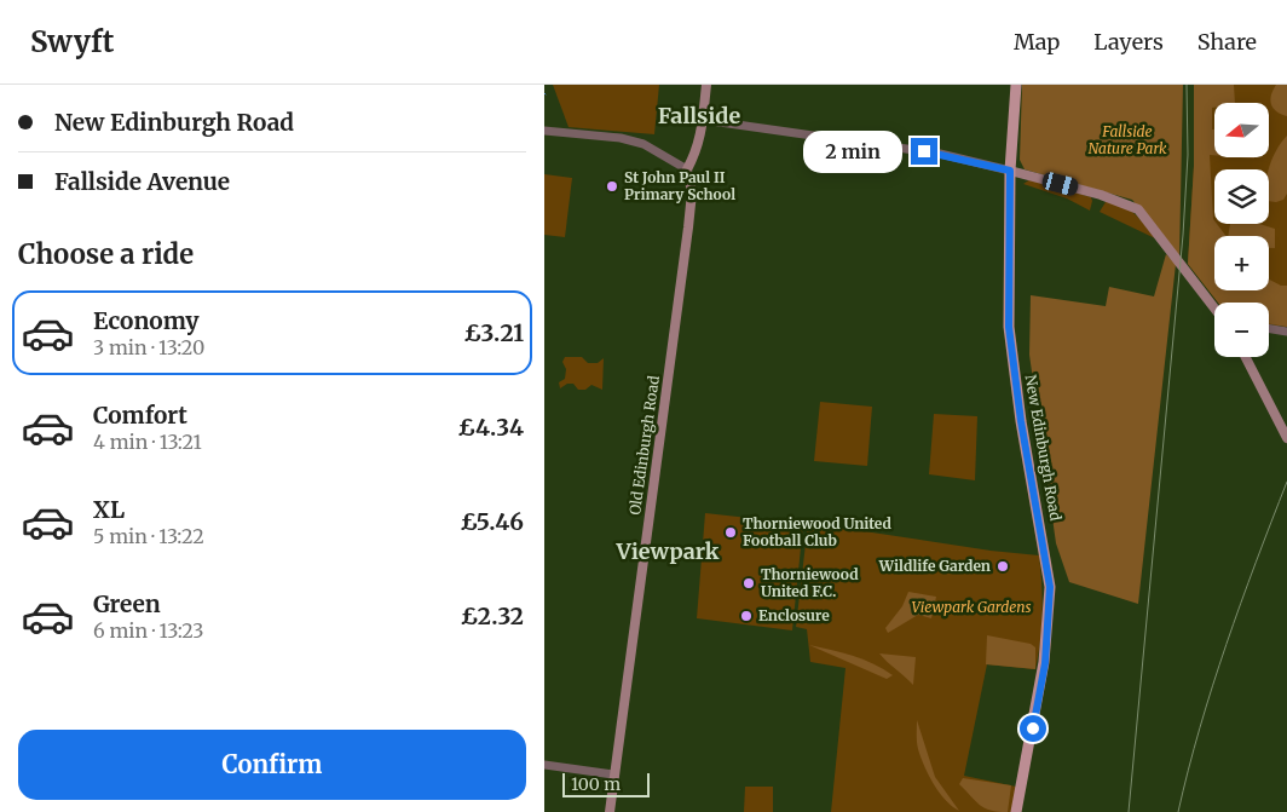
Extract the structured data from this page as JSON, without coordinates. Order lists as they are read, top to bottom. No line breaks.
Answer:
{"streets":{"main road":["Old Edinburgh Road","New Edinburgh Road"]},"districts":["Fallside","Viewpark"],"parks":["Fallside Nature Park","Viewpark Gardens"],"places":["St John Paul II Primary School","Thorniewood United Football Club","Wildlife Garden","Thorniewood United F.C.","Enclosure"],"scale_bar":"100 m","north":"left","page":{"header":"Swyft","nav":["Map","Layers","Share"],"banner":["New Edinburgh Road","Fallside Avenue"],"map_buttons":["+","−"],"bubble":"2 min","heading":"Choose a ride","list":[{"name":"Economy","note":"3 min · 13:20","value":"£3.21"},{"name":"Comfort","note":"4 min · 13:21","value":"£4.34"},{"name":"XL","note":"5 min · 13:22","value":"£5.46"},{"name":"Green","note":"6 min · 13:23","value":"£2.32"}],"buttons":"Confirm","scale":"100 m"}}
